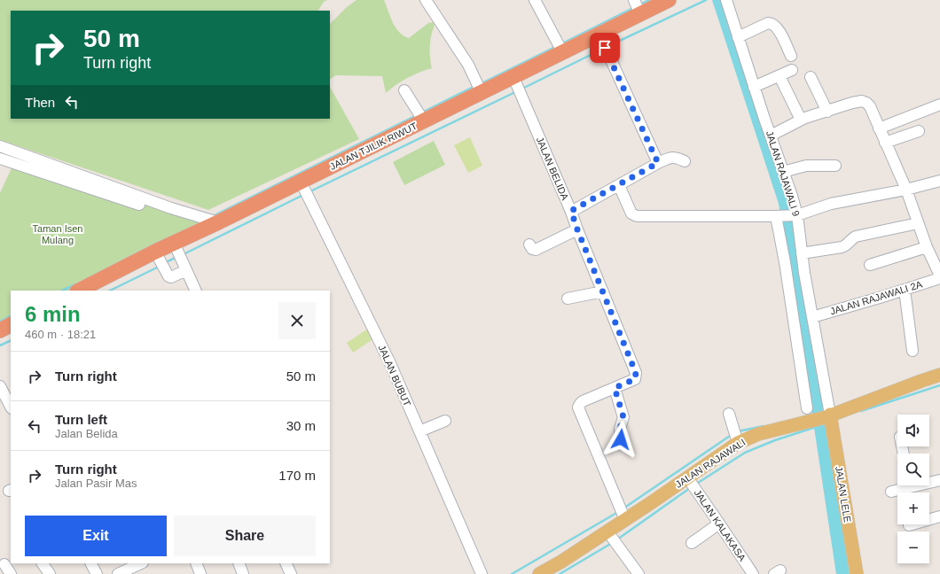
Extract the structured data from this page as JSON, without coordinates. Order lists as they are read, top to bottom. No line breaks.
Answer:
{"streets":{"highway":["JALAN TJILIK RIWUT"],"main road":["JALAN RAJAWALI","JALAN LELE"],"street":["JALAN BELIDA","JALAN RAJAWALI 9","JALAN RAJAWALI 2A","JALAN BUBUT","JALAN KALAKASA"]},"crossings":[["JALAN TJILIK RIWUT","JALAN BELIDA"],["JALAN TJILIK RIWUT","JALAN BUBUT"],["JALAN RAJAWALI 9","JALAN RAJAWALI 2A"],["JALAN RAJAWALI 9","JALAN RAJAWALI"],["JALAN RAJAWALI 9","JALAN LELE"],["JALAN RAJAWALI","JALAN LELE"],["JALAN RAJAWALI","JALAN KALAKASA"]],"parks":["Taman Isen Mulang"],"page":{"turn":["50 m","Turn right"],"then":"Then","heading":["6 min","460 m · 18:21"],"list":[{"name":"Turn right","value":"50 m"},{"name":"Turn left","note":"Jalan Belida","value":"30 m"},{"name":"Turn right","note":"Jalan Pasir Mas","value":"170 m"}],"map_buttons":["+","−"],"buttons":["Exit","Share"]}}
